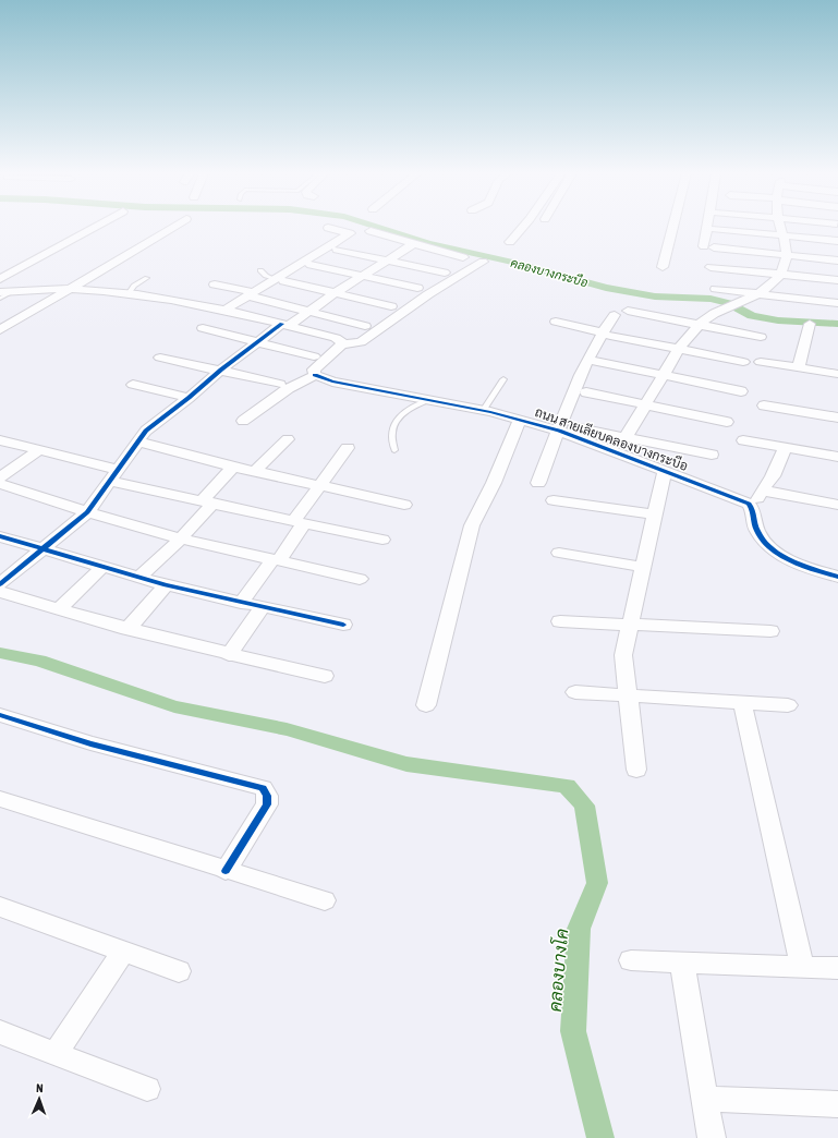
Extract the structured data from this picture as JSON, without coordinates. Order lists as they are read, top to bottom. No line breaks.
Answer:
{"streets":{"street":["ถนน สายเลียบคลองบางกระบือ"]},"water":["คลองบางกระบือ","คลองบางโค"],"north":"top"}
